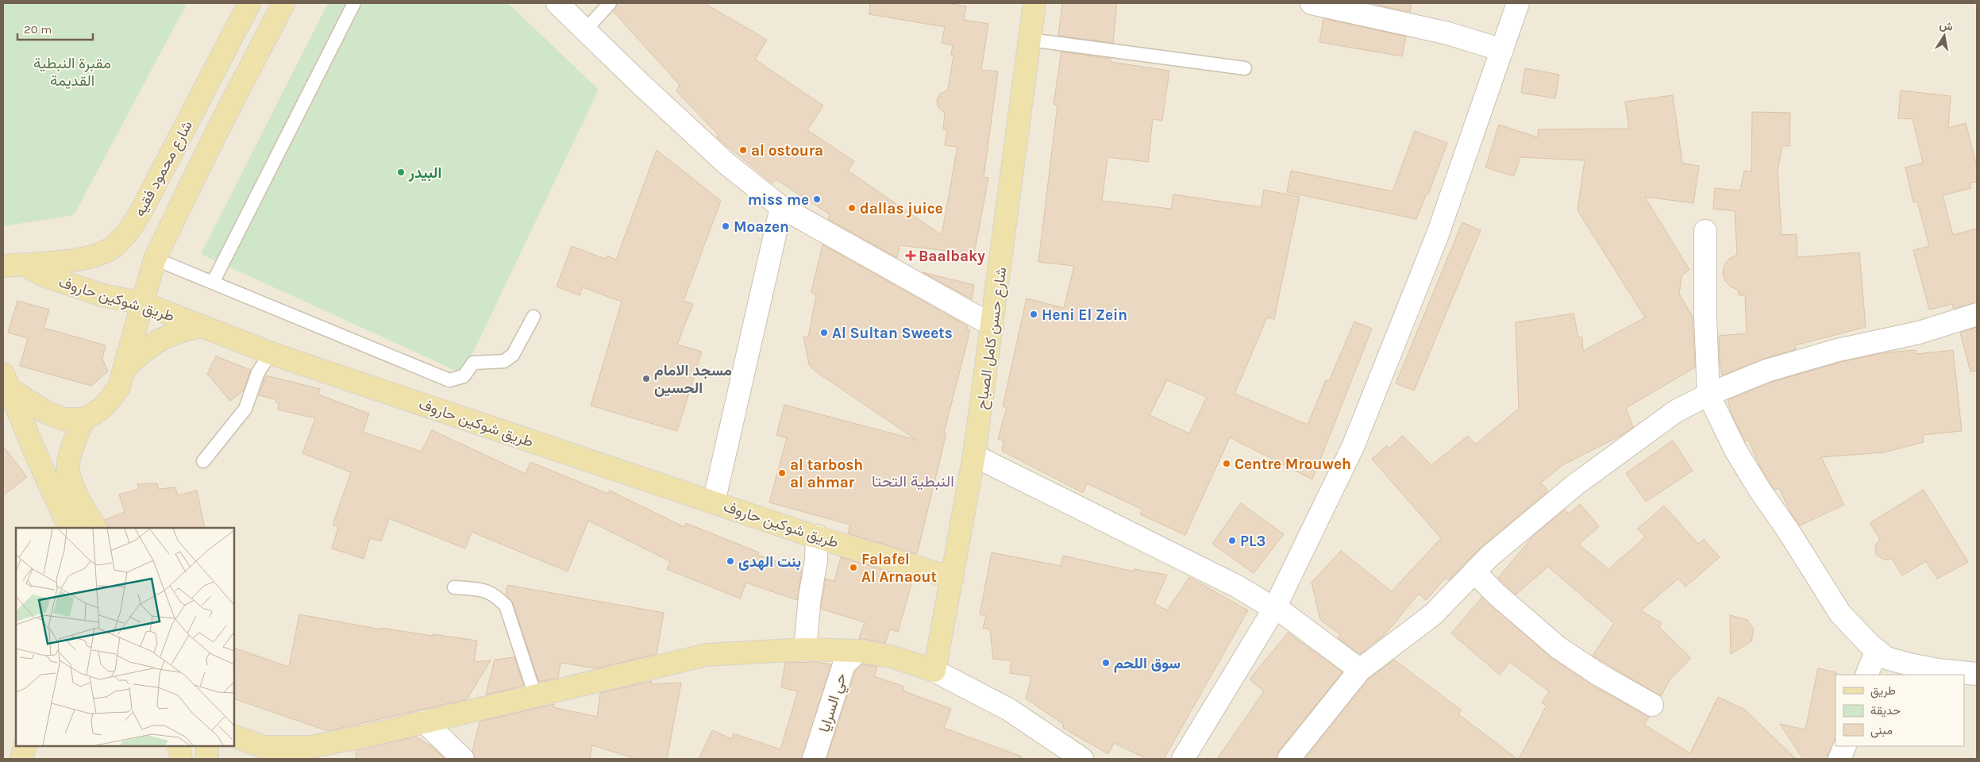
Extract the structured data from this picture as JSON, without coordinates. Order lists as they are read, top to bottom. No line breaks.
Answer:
{"streets":{"main road":["شارع محمود فقيه","طريق شوكين حاروف","شارع حسن كامل الصباح"],"street":["حي السرايا"]},"crossings":[["شارع محمود فقيه","طريق شوكين حاروف"],["طريق شوكين حاروف","شارع حسن كامل الصباح"]],"districts":["النبطية التحتا"],"parks":["مقبرة النبطية القديمة"],"places":{"other":["al ostoura","البيدر","miss me","dallas juice","Moazen","Heni El Zein","Al Sultan Sweets","مسجد الامام الحسين","Centre Mrouweh","al tarbosh al ahmar","PL3","بنت الهدى","Falafel Al Arnaout","سوق اللحم"],"health":["Baalbaky"]},"legend":["طريق","حديقة","مبنى"],"scale_bar":"20 m","north":"top"}
